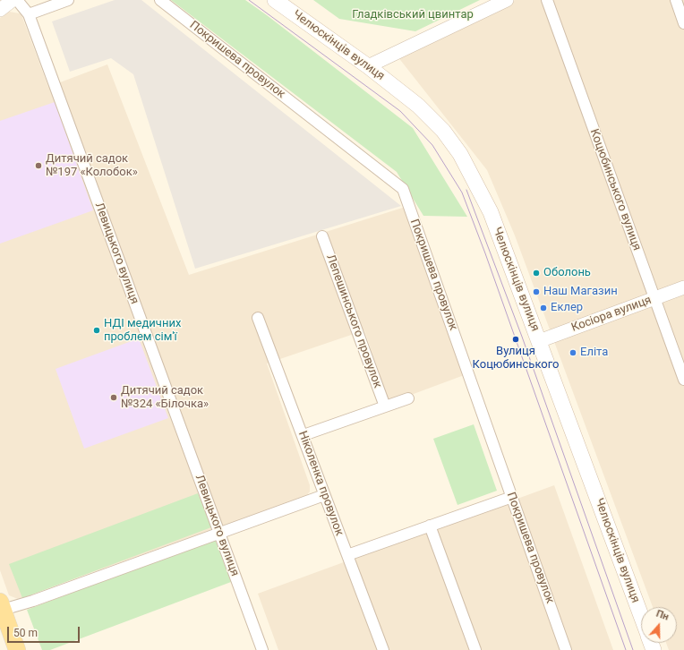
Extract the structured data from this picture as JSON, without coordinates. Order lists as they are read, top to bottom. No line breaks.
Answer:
{"streets":{"main road":["Челюскінців вулиця"],"street":["Покришева провулок","Коцюбинського вулиця","Левицького вулиця","Косіора вулиця","Лепешинського провулок","Ніколенка провулок"]},"crossings":[["Челюскінців вулиця","Косіора вулиця"],["Коцюбинського вулиця","Косіора вулиця"]],"parks":["Гладківський цвинтар"],"places":["Дитячий садок №197 «Колобок»","Оболонь","Наш Магазин","Еклер","НДІ медичних проблем сім'ї","Вулиця Коцюбинського","Еліта","Дитячий садок №324 «Білочка»"],"scale_bar":"50 m","north":"top"}
